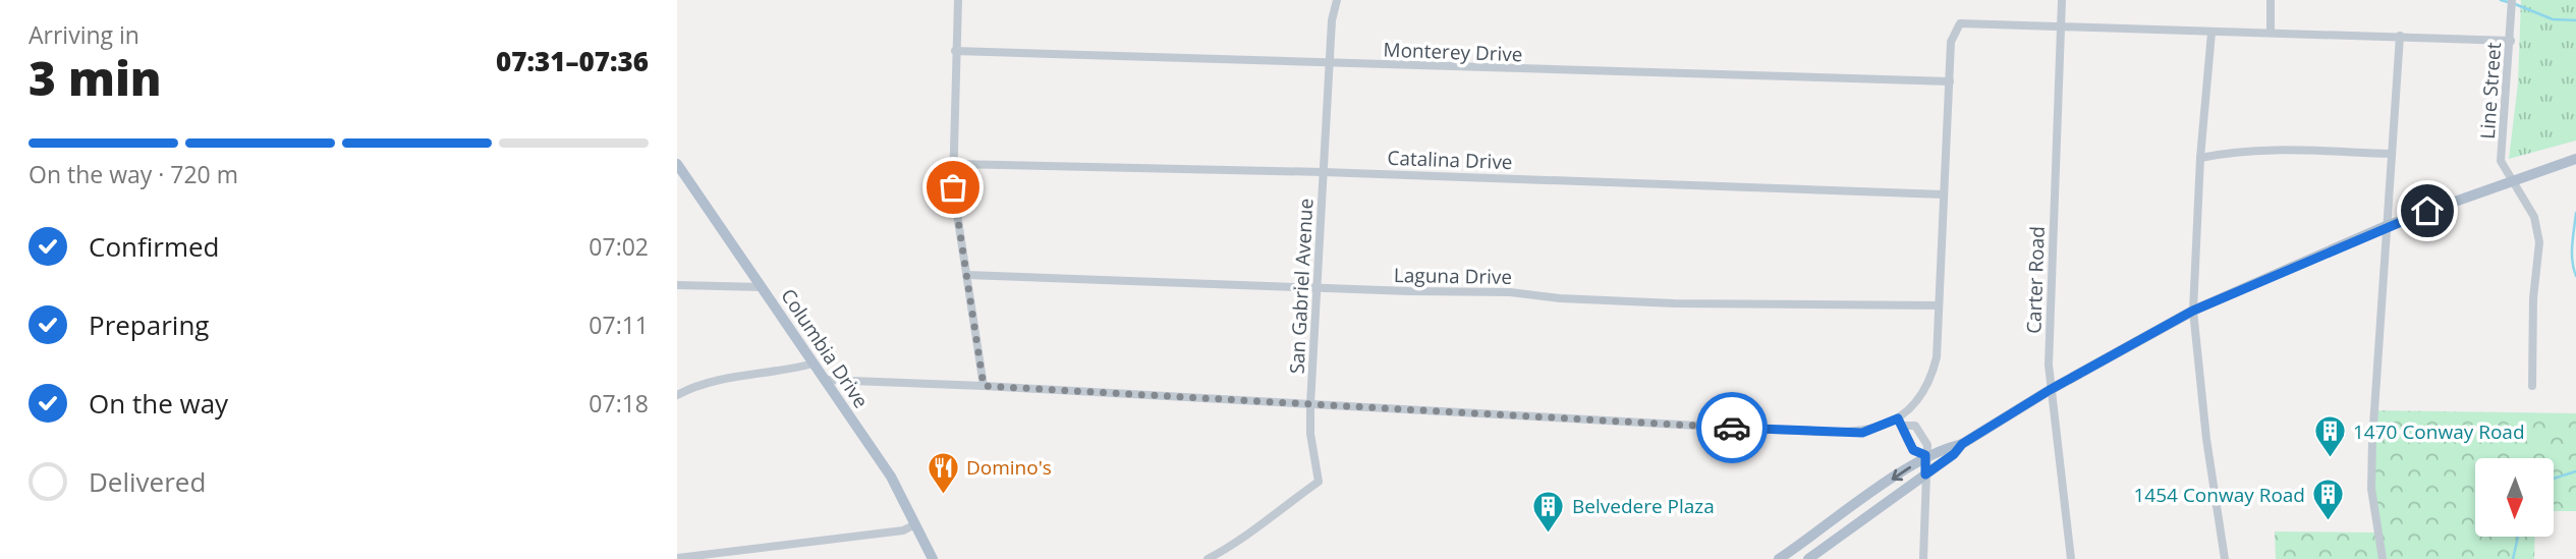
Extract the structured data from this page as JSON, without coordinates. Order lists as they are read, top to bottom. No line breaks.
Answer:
{"streets":{"main road":["Columbia Drive"],"street":["Monterey Drive","Line Street","Catalina Drive","Laguna Drive","Carter Road","San Gabriel Avenue"]},"crossings":[["Monterey Drive","San Gabriel Avenue"],["Catalina Drive","San Gabriel Avenue"],["Laguna Drive","San Gabriel Avenue"]],"places":{"building":["1470 Conway Road","1454 Conway Road","Belvedere Plaza"],"restaurant":["Domino's"]},"north":"bottom","page":{"heading":["3 min","Arriving in","07:31–07:36"],"bar":"On the way · 720 m","list":[["Confirmed","07:02"],["Preparing","07:11"],["On the way","07:18"],"Delivered"]}}
